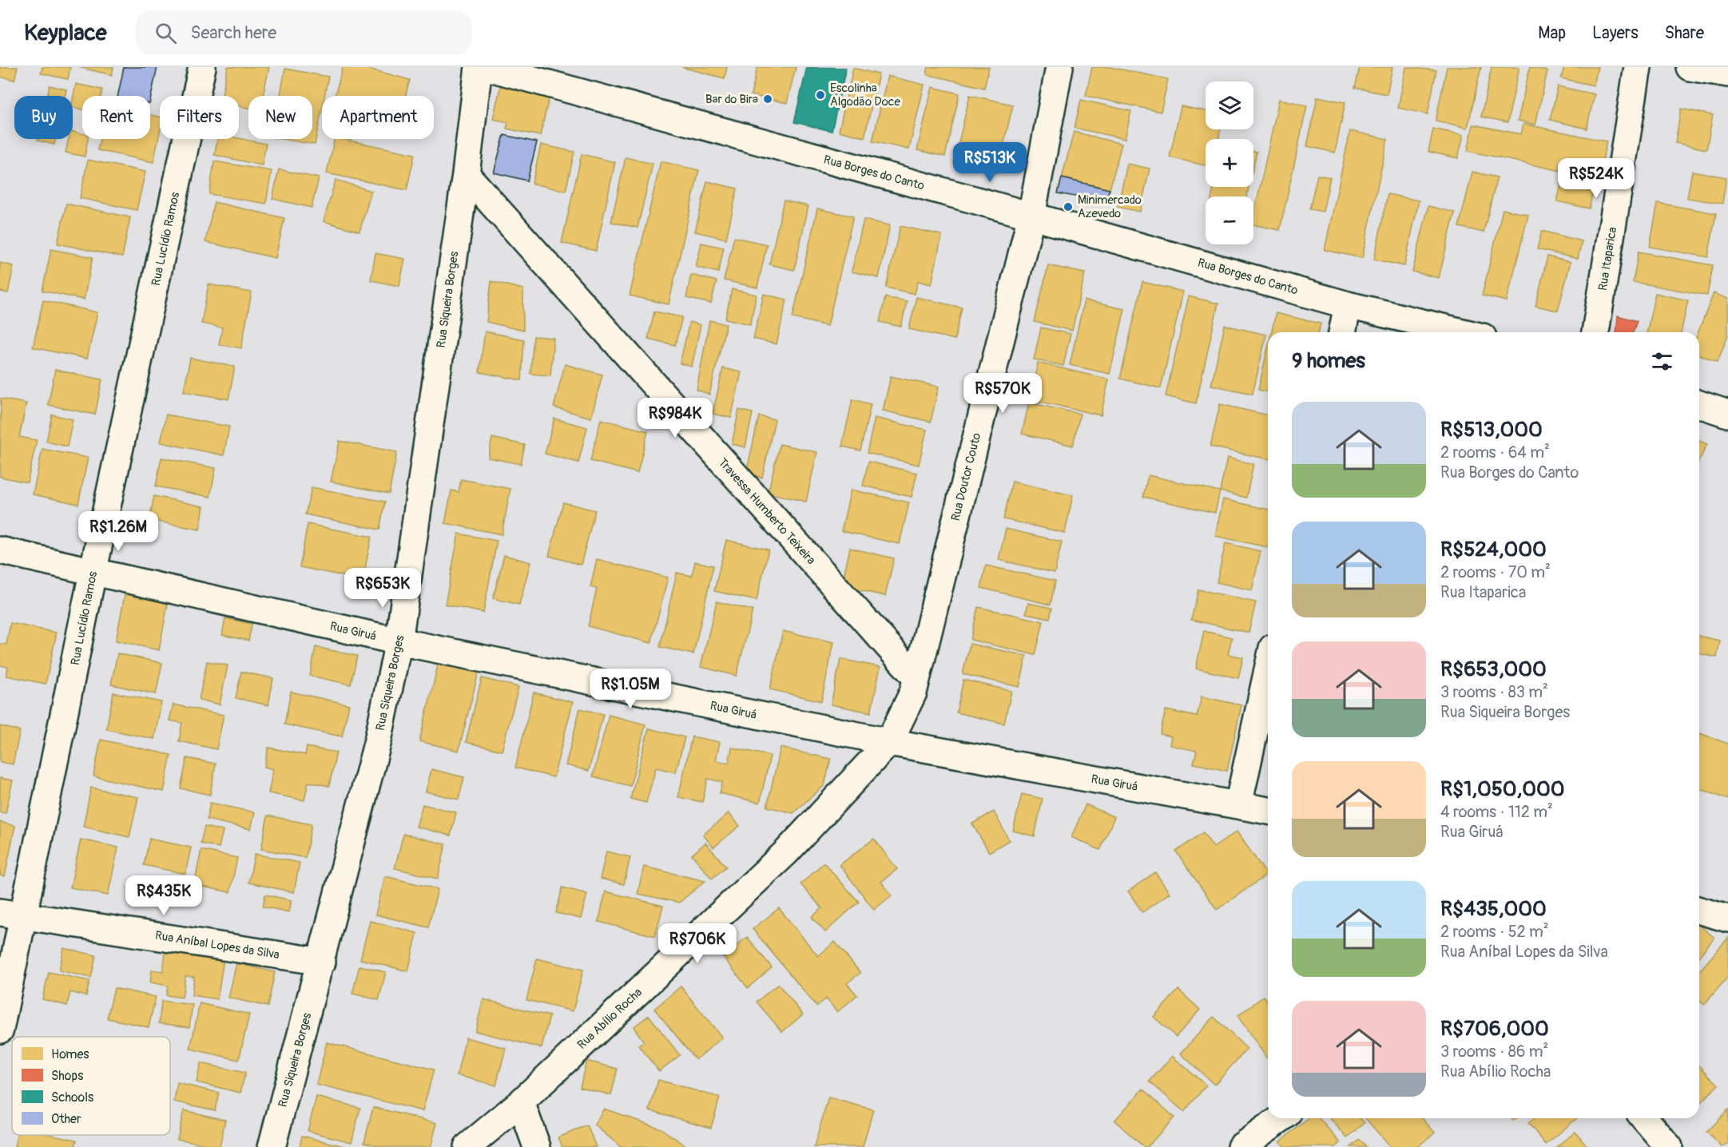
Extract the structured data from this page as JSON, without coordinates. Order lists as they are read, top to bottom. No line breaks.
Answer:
{"streets":{"street":["Rua Borges do Canto","Rua Lucídio Ramos","Rua Itaparica","Rua Siqueira Borges","Rua Doutor Couto","Travessa Humberto Teixeira","Rua Giruá","Rua Aníbal Lopes da Silva","Rua Abílio Rocha"]},"crossings":[["Rua Borges do Canto","Rua Doutor Couto"],["Rua Lucídio Ramos","Rua Giruá"],["Rua Lucídio Ramos","Rua Aníbal Lopes da Silva"],["Rua Siqueira Borges","Travessa Humberto Teixeira"],["Rua Siqueira Borges","Rua Giruá"],["Rua Siqueira Borges","Rua Aníbal Lopes da Silva"],["Rua Doutor Couto","Travessa Humberto Teixeira"],["Rua Doutor Couto","Rua Giruá"],["Rua Doutor Couto","Rua Abílio Rocha"],["Rua Giruá","Rua Abílio Rocha"]],"places":["Escolinha Algodão Doce","Bar do Bira","Minimercado Azevedo"],"legend":["Homes","Shops","Schools","Other"],"page":{"header":"Keyplace","search":"Search here","nav":["Map","Layers","Share"],"map_buttons":["+","−"],"chip":["Buy","Rent","Filters","New","Apartment"],"price":["R$513K","R$524K","R$570K","R$984K","R$1.26M","R$653K","R$1.05M","R$435K","R$706K"],"heading":"9 homes","list":[{"name":"R$513,000","note":"2 rooms · 64 m² · Rua Borges do Canto"},{"name":"R$524,000","note":"2 rooms · 70 m² · Rua Itaparica"},{"name":"R$653,000","note":"3 rooms · 83 m² · Rua Siqueira Borges"},{"name":"R$1,050,000","note":"4 rooms · 112 m² · Rua Giruá"},{"name":"R$435,000","note":"2 rooms · 52 m² · Rua Aníbal Lopes da Silva"},{"name":"R$706,000","note":"3 rooms · 86 m² · Rua Abílio Rocha"}]}}
